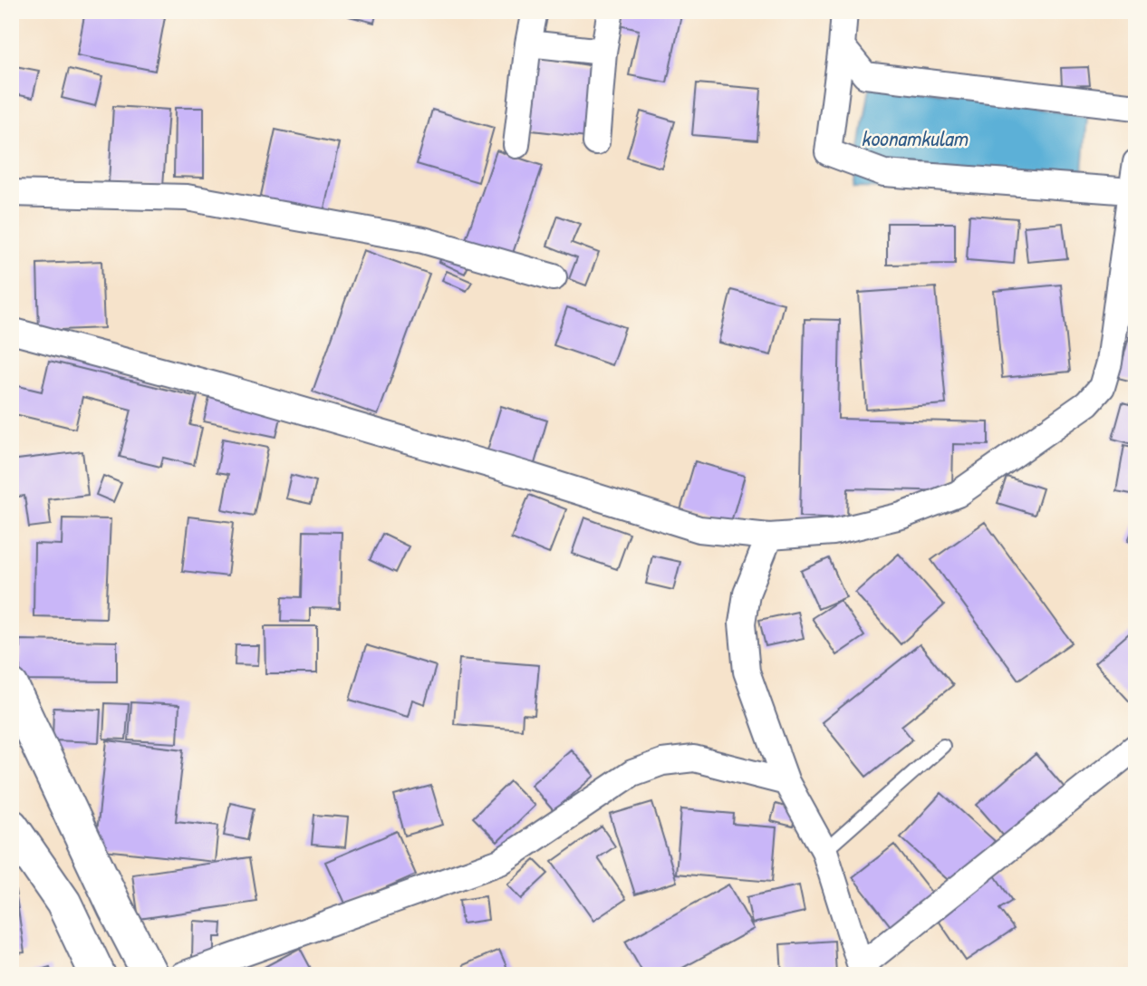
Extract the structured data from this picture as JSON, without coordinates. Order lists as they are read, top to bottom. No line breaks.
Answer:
{"water":["koonamkulam"]}
